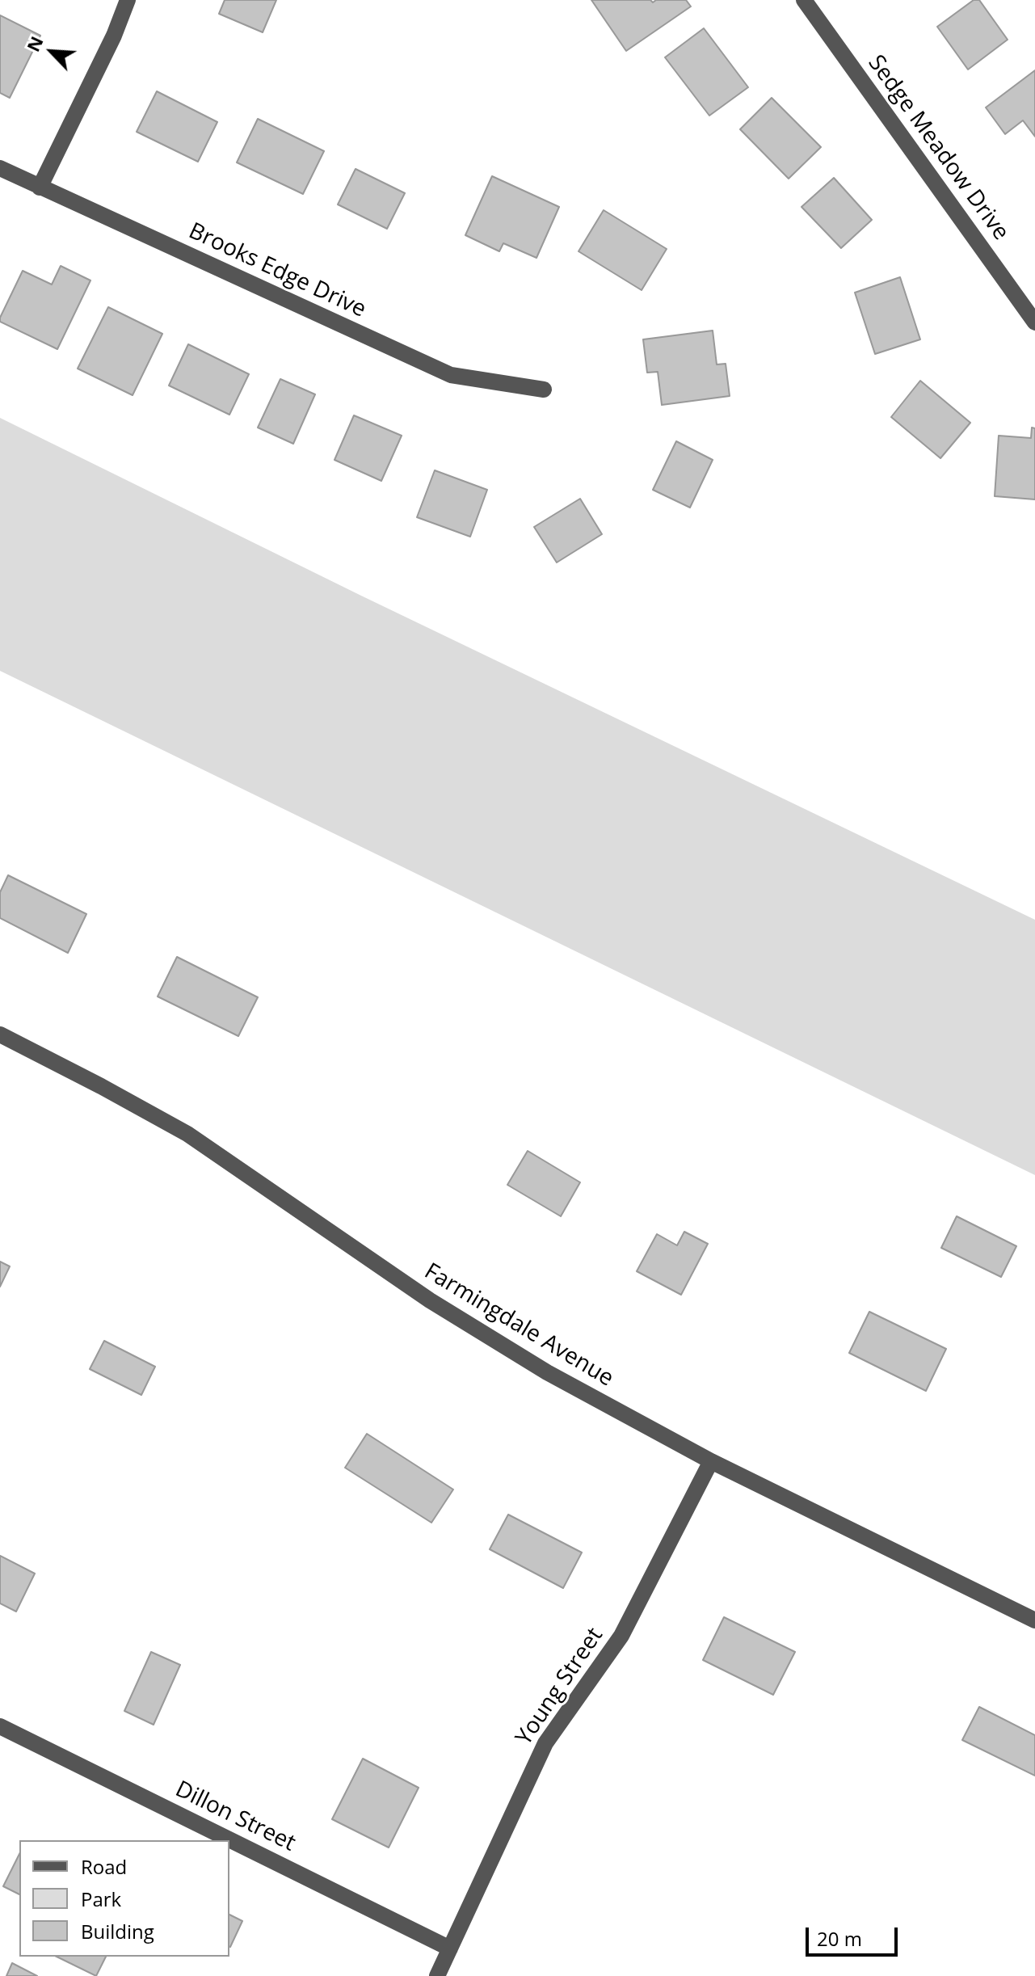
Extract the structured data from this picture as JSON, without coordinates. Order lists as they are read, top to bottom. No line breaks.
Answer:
{"streets":{"street":["Sedge Meadow Drive","Brooks Edge Drive","Farmingdale Avenue","Young Street","Dillon Street"]},"crossings":[["Farmingdale Avenue","Young Street"],["Young Street","Dillon Street"]],"legend":["Road","Park","Building"],"scale_bar":"20 m","north":"top left"}
